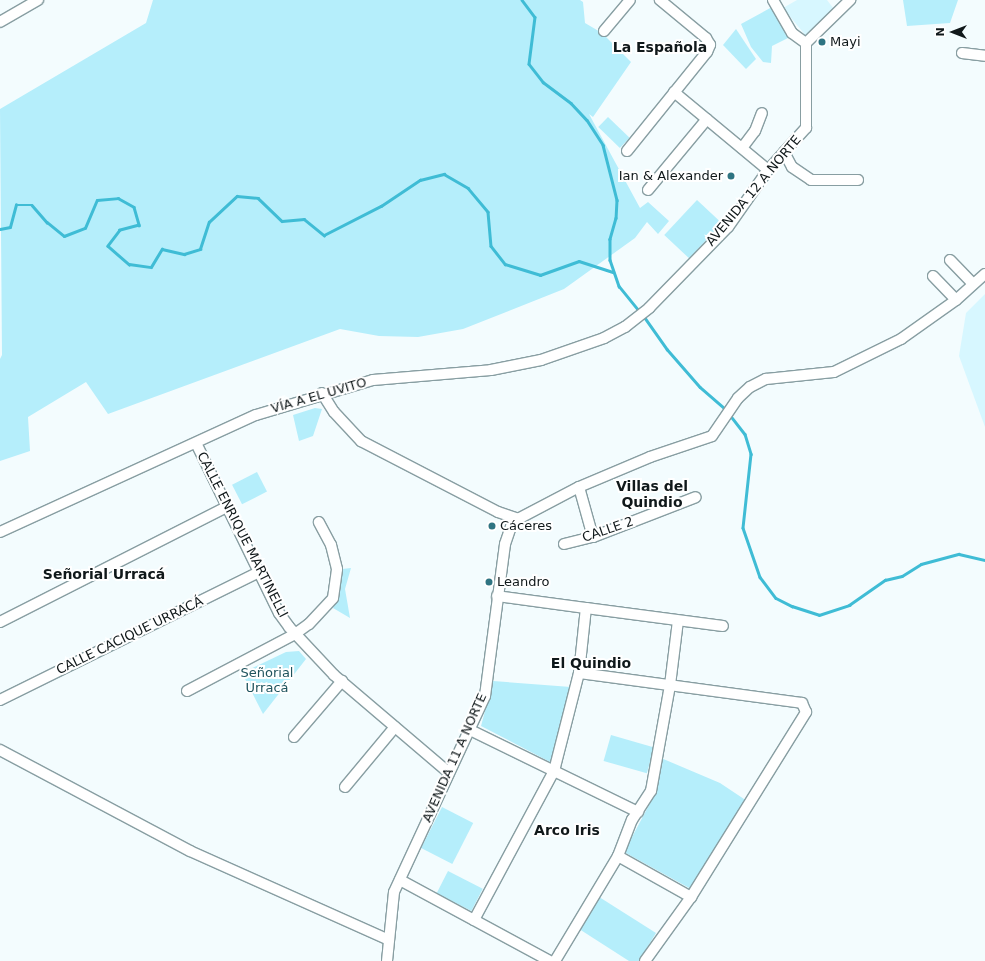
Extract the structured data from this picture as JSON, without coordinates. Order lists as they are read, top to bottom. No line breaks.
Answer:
{"streets":{"street":["AVENIDA 12 A NORTE","VÍA A EL UVITO","CALLE 2","CALLE ENRIQUE MARTINELLI","CALLE CACIQUE URRACÁ","AVENIDA 11 A NORTE"]},"crossings":[["AVENIDA 12 A NORTE","VÍA A EL UVITO"],["VÍA A EL UVITO","CALLE ENRIQUE MARTINELLI"],["CALLE ENRIQUE MARTINELLI","CALLE CACIQUE URRACÁ"],["CALLE ENRIQUE MARTINELLI","AVENIDA 11 A NORTE"]],"districts":["La Española","Villas del Quindio","Señorial Urracá","El Quindio","Arco Iris"],"parks":["Señorial Urracá"],"places":["Mayi","Ian & Alexander","Cáceres","Leandro"],"north":"left"}
